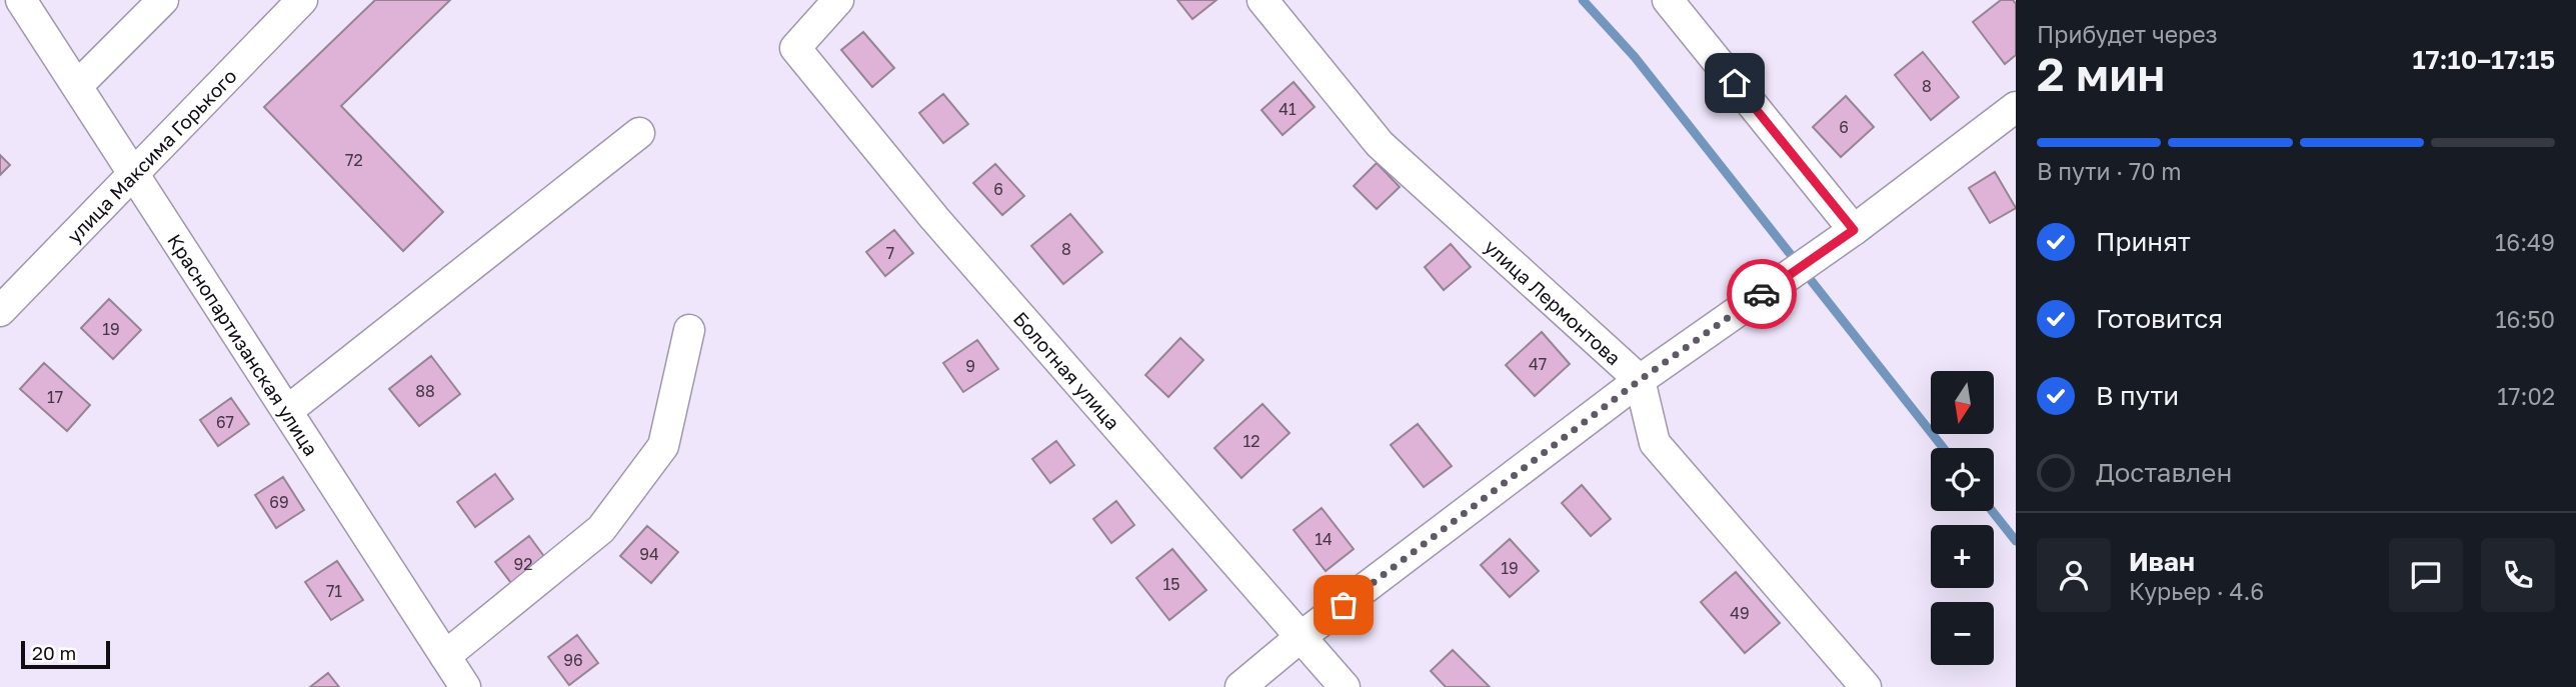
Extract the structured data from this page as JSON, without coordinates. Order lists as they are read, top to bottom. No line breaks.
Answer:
{"streets":{"street":["улица Максима Горького","улица Лермонтова","Краснопартизанская улица","Болотная улица"]},"crossings":[["улица Максима Горького","Краснопартизанская улица"]],"house_numbers":["8","41","6","72","6","8","7","19","47","9","88","17","67","12","69","14","94","92","19","15","71","49","96"],"scale_bar":"20 m","north":"bottom","page":{"heading":["2 мин","Прибудет через","17:10–17:15"],"panel":["Иван","Курьер · 4.6"],"bar":"В пути · 70 m","list":[["Принят","16:49"],["Готовится","16:50"],["В пути","17:02"],"Доставлен"],"map_buttons":["+","−"],"scale":"20 m"}}
